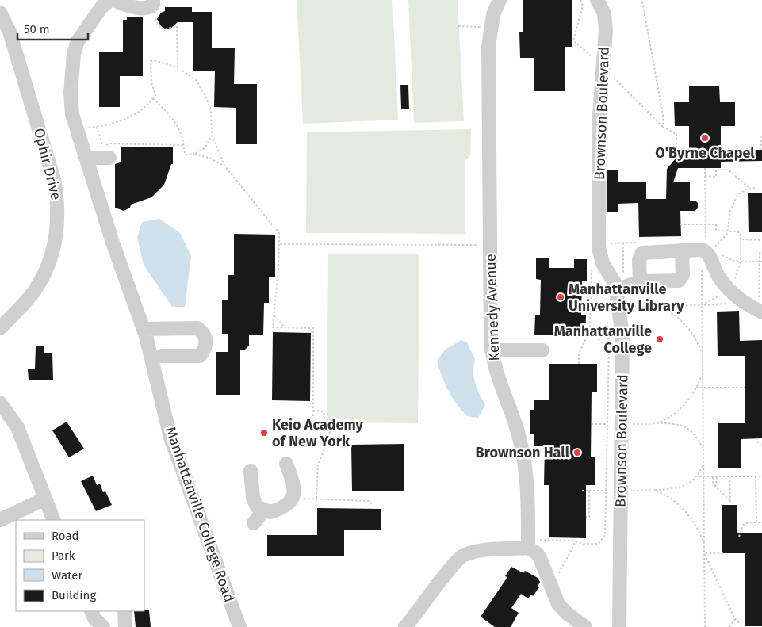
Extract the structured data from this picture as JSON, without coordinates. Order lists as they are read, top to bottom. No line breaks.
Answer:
{"streets":{"street":["Brownson Boulevard","Ophir Drive","Kennedy Avenue","Manhattanville College Road"]},"places":["O'Byrne Chapel","Manhattanville University Library","Manhattanville College","Keio Academy of New York","Brownson Hall"],"legend":["Road","Park","Water","Building"],"scale_bar":"50 m"}
